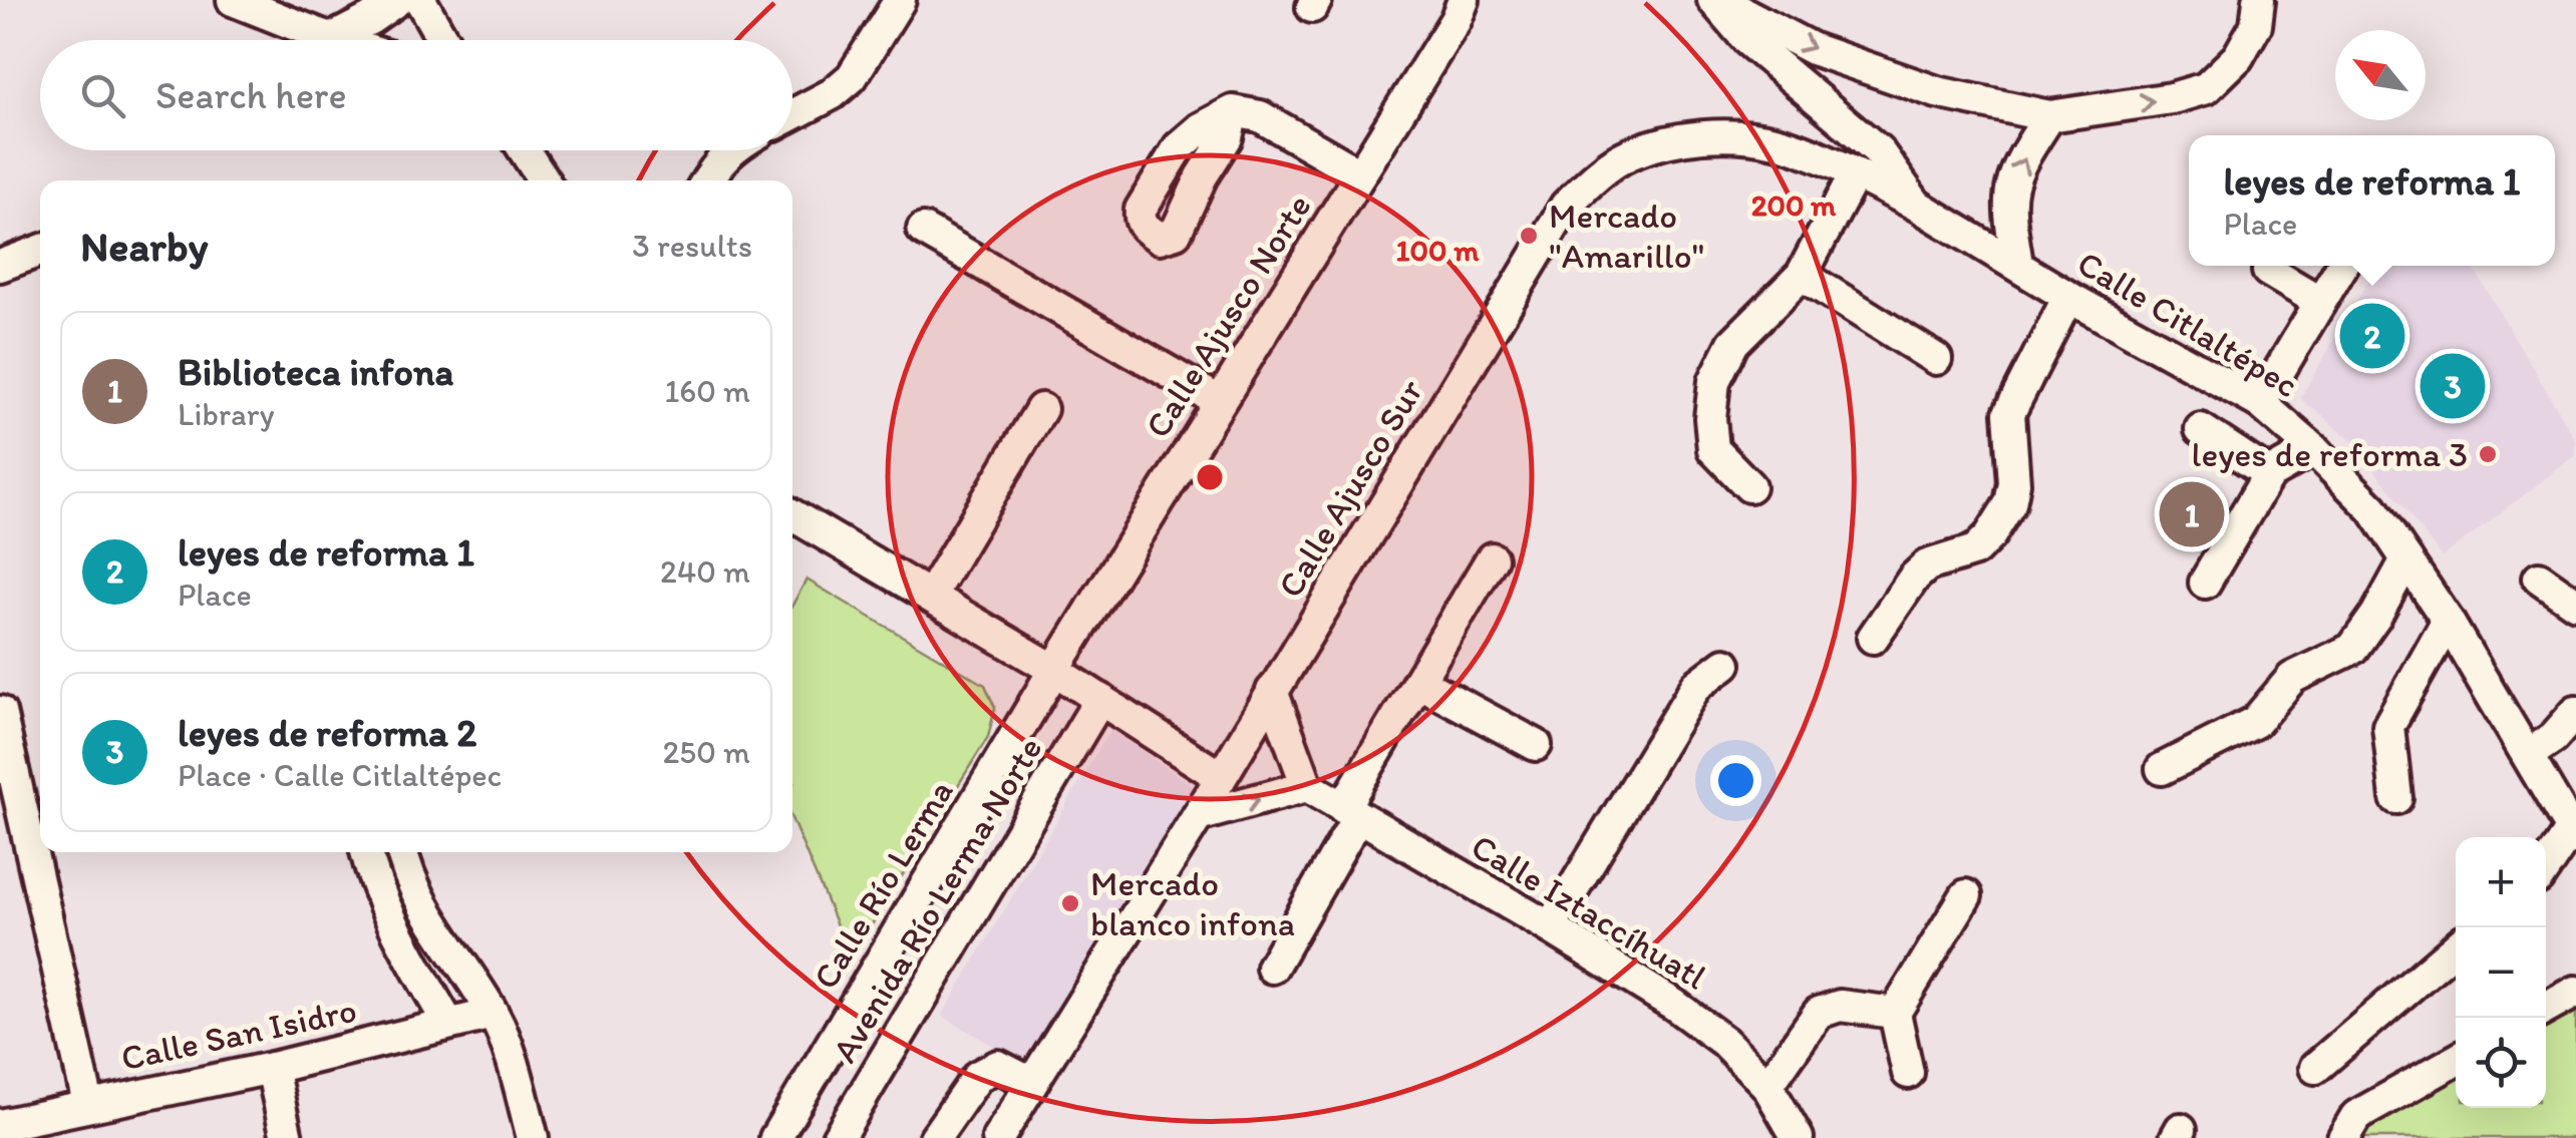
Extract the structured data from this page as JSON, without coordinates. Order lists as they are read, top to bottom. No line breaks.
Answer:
{"streets":{"street":["Calle Ajusco Norte","Calle Citlaltépec","Calle Ajusco Sur","Calle Río Lerma","Avenida Río Lerma Norte","Calle Iztaccíhuatl","Calle San Isidro"]},"crossings":[["Calle Ajusco Norte","Calle Río Lerma"],["Calle Citlaltépec","Calle Ajusco Sur"]],"places":["Mercado \"Amarillo\"","leyes de reforma 3","Mercado blanco infona"],"north":"top left","page":{"search":"Search here","popup":["leyes de reforma 1","Place"],"heading":["Nearby","3 results"],"pins":["2","3","1"],"list":[{"mark":"1","name":"Biblioteca infona","note":"Library","value":"160 m"},{"mark":"2","name":"leyes de reforma 1","note":"Place","value":"240 m"},{"mark":"3","name":"leyes de reforma 2","note":"Place · Calle Citlaltépec","value":"250 m"}],"map_buttons":["+","−"]},"rings":["200 m","100 m"]}
